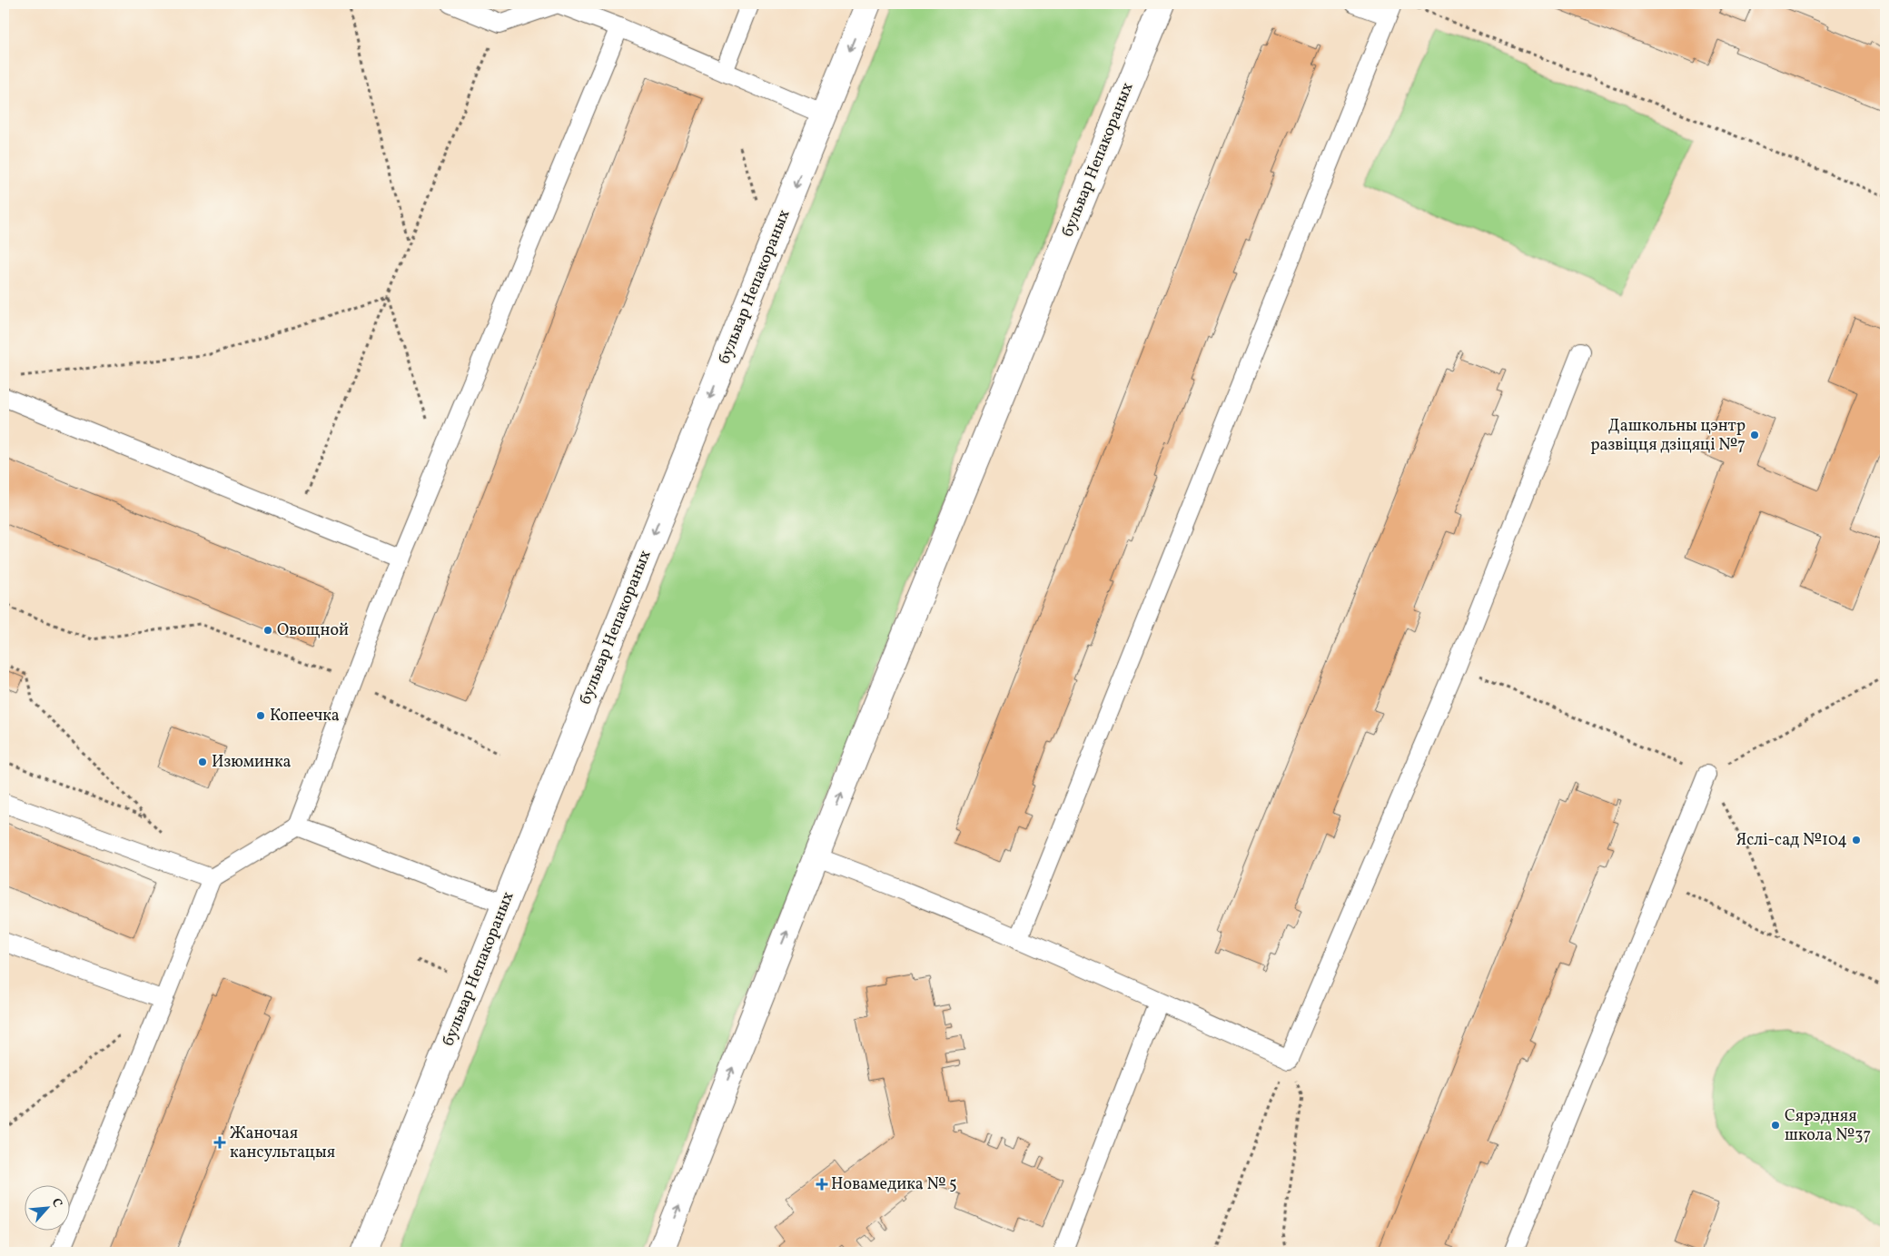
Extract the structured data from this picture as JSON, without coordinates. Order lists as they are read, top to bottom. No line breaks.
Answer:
{"streets":{"main road":["бульвар Непакораных"]},"places":{"other":["Дашкольны цэнтр развіцця дзіцяці №7","Овощной","Копеечка","Изюминка","Яслі-сад №104","Сярэдняя школа №37"],"health":["Жаночая кансультацыя","Новамедика № 5"]},"north":"top right"}
